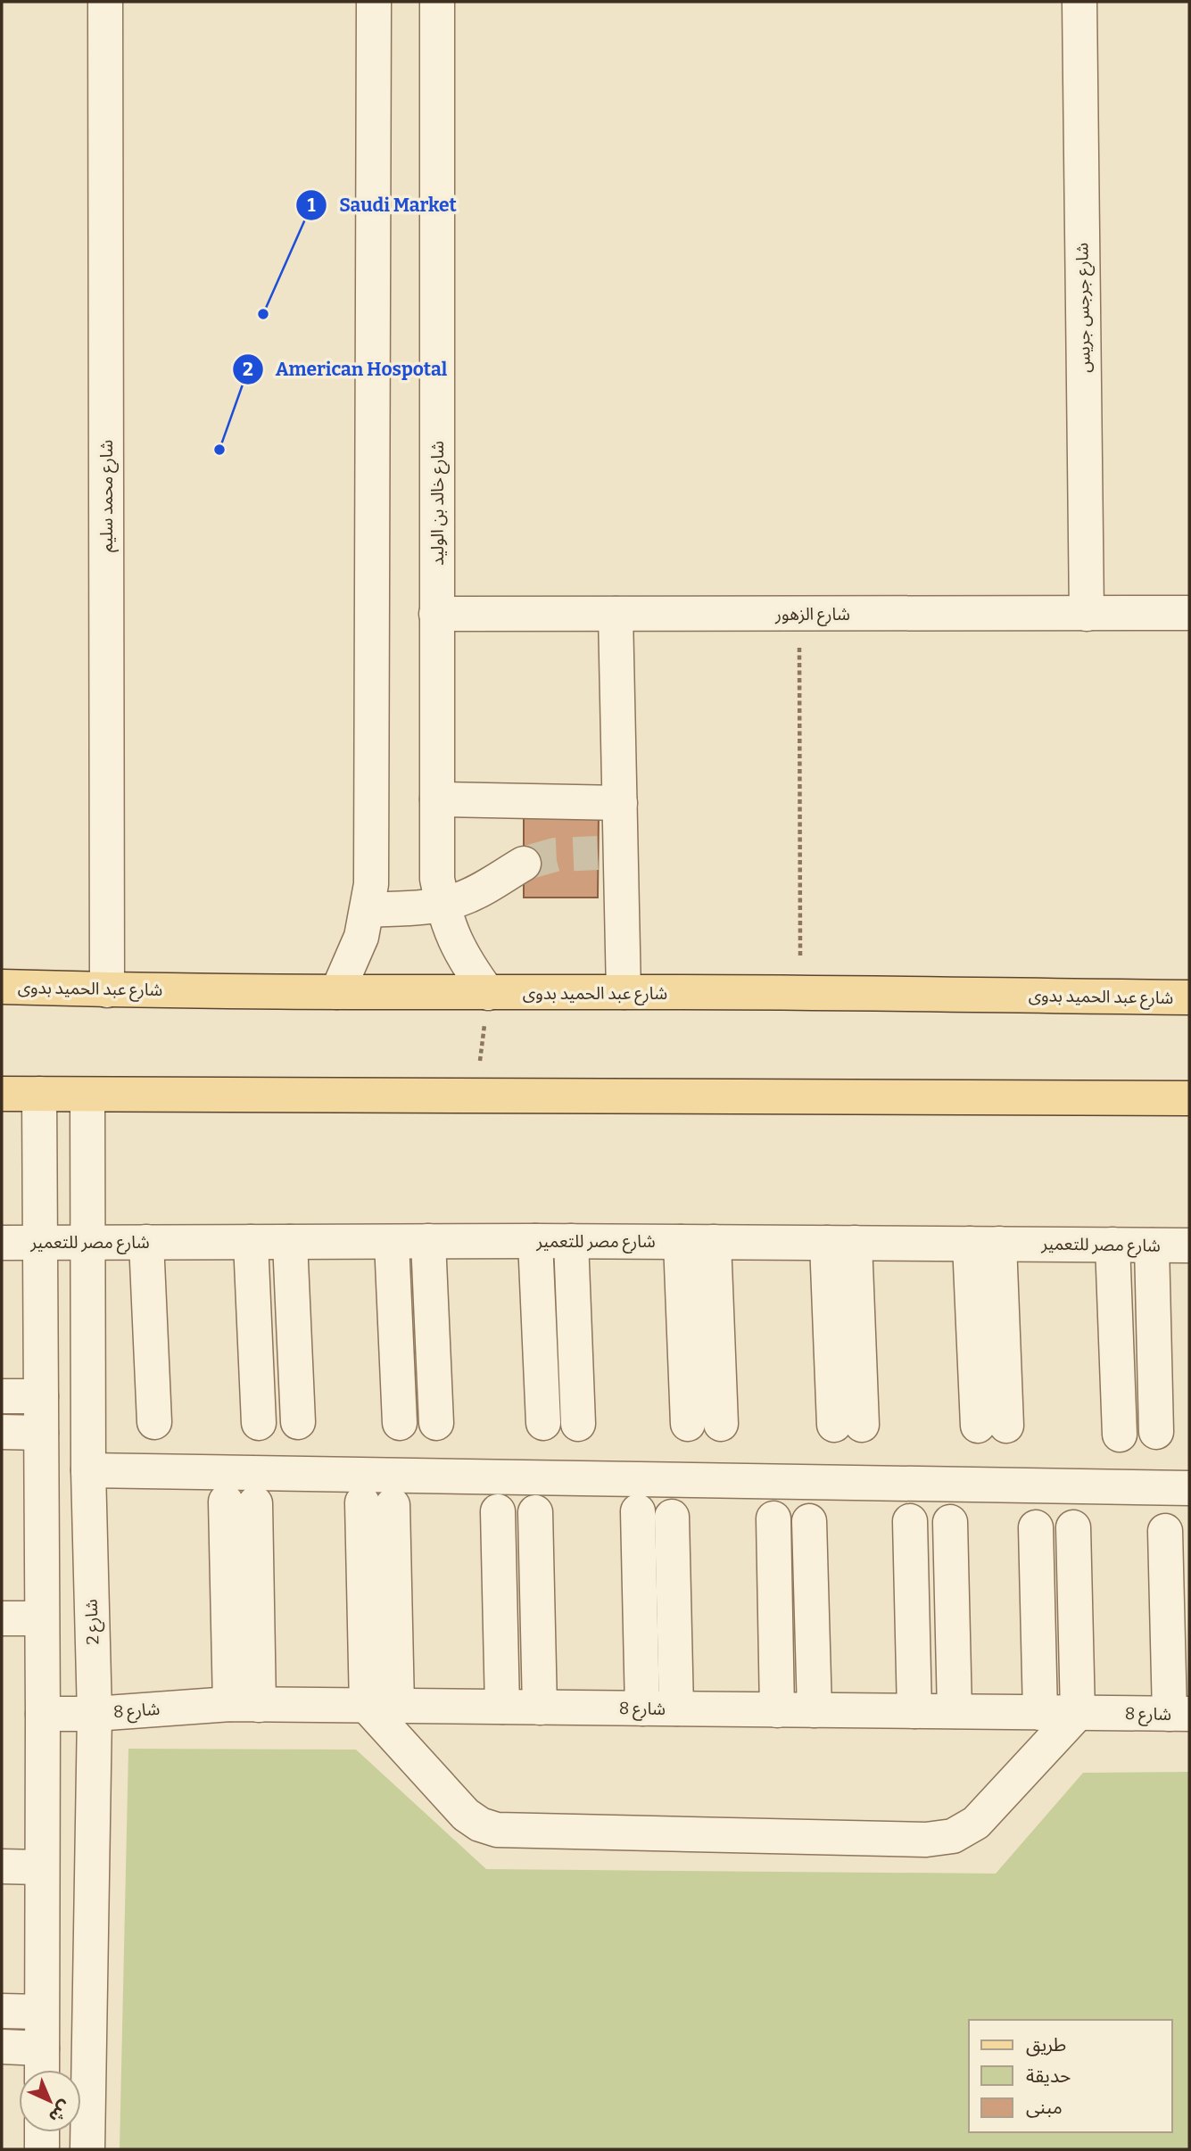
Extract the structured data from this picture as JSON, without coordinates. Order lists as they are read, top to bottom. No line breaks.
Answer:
{"streets":{"main road":["شارع عبد الحميد بدوى"],"street":["شارع جرجس جريس","شارع محمد سليم","شارع خالد بن الوليد","شارع الزهور","شارع مصر للتعمير","شارع 2","شارع 8"]},"crossings":[["شارع جرجس جريس","شارع الزهور"],["شارع محمد سليم","شارع عبد الحميد بدوى"],["شارع خالد بن الوليد","شارع الزهور"],["شارع خالد بن الوليد","شارع عبد الحميد بدوى"],["شارع مصر للتعمير","شارع 2"],["شارع 2","شارع 8"]],"places":["Saudi Market","American Hospotal"],"legend":["طريق","حديقة","مبنى"],"north":"bottom right"}
